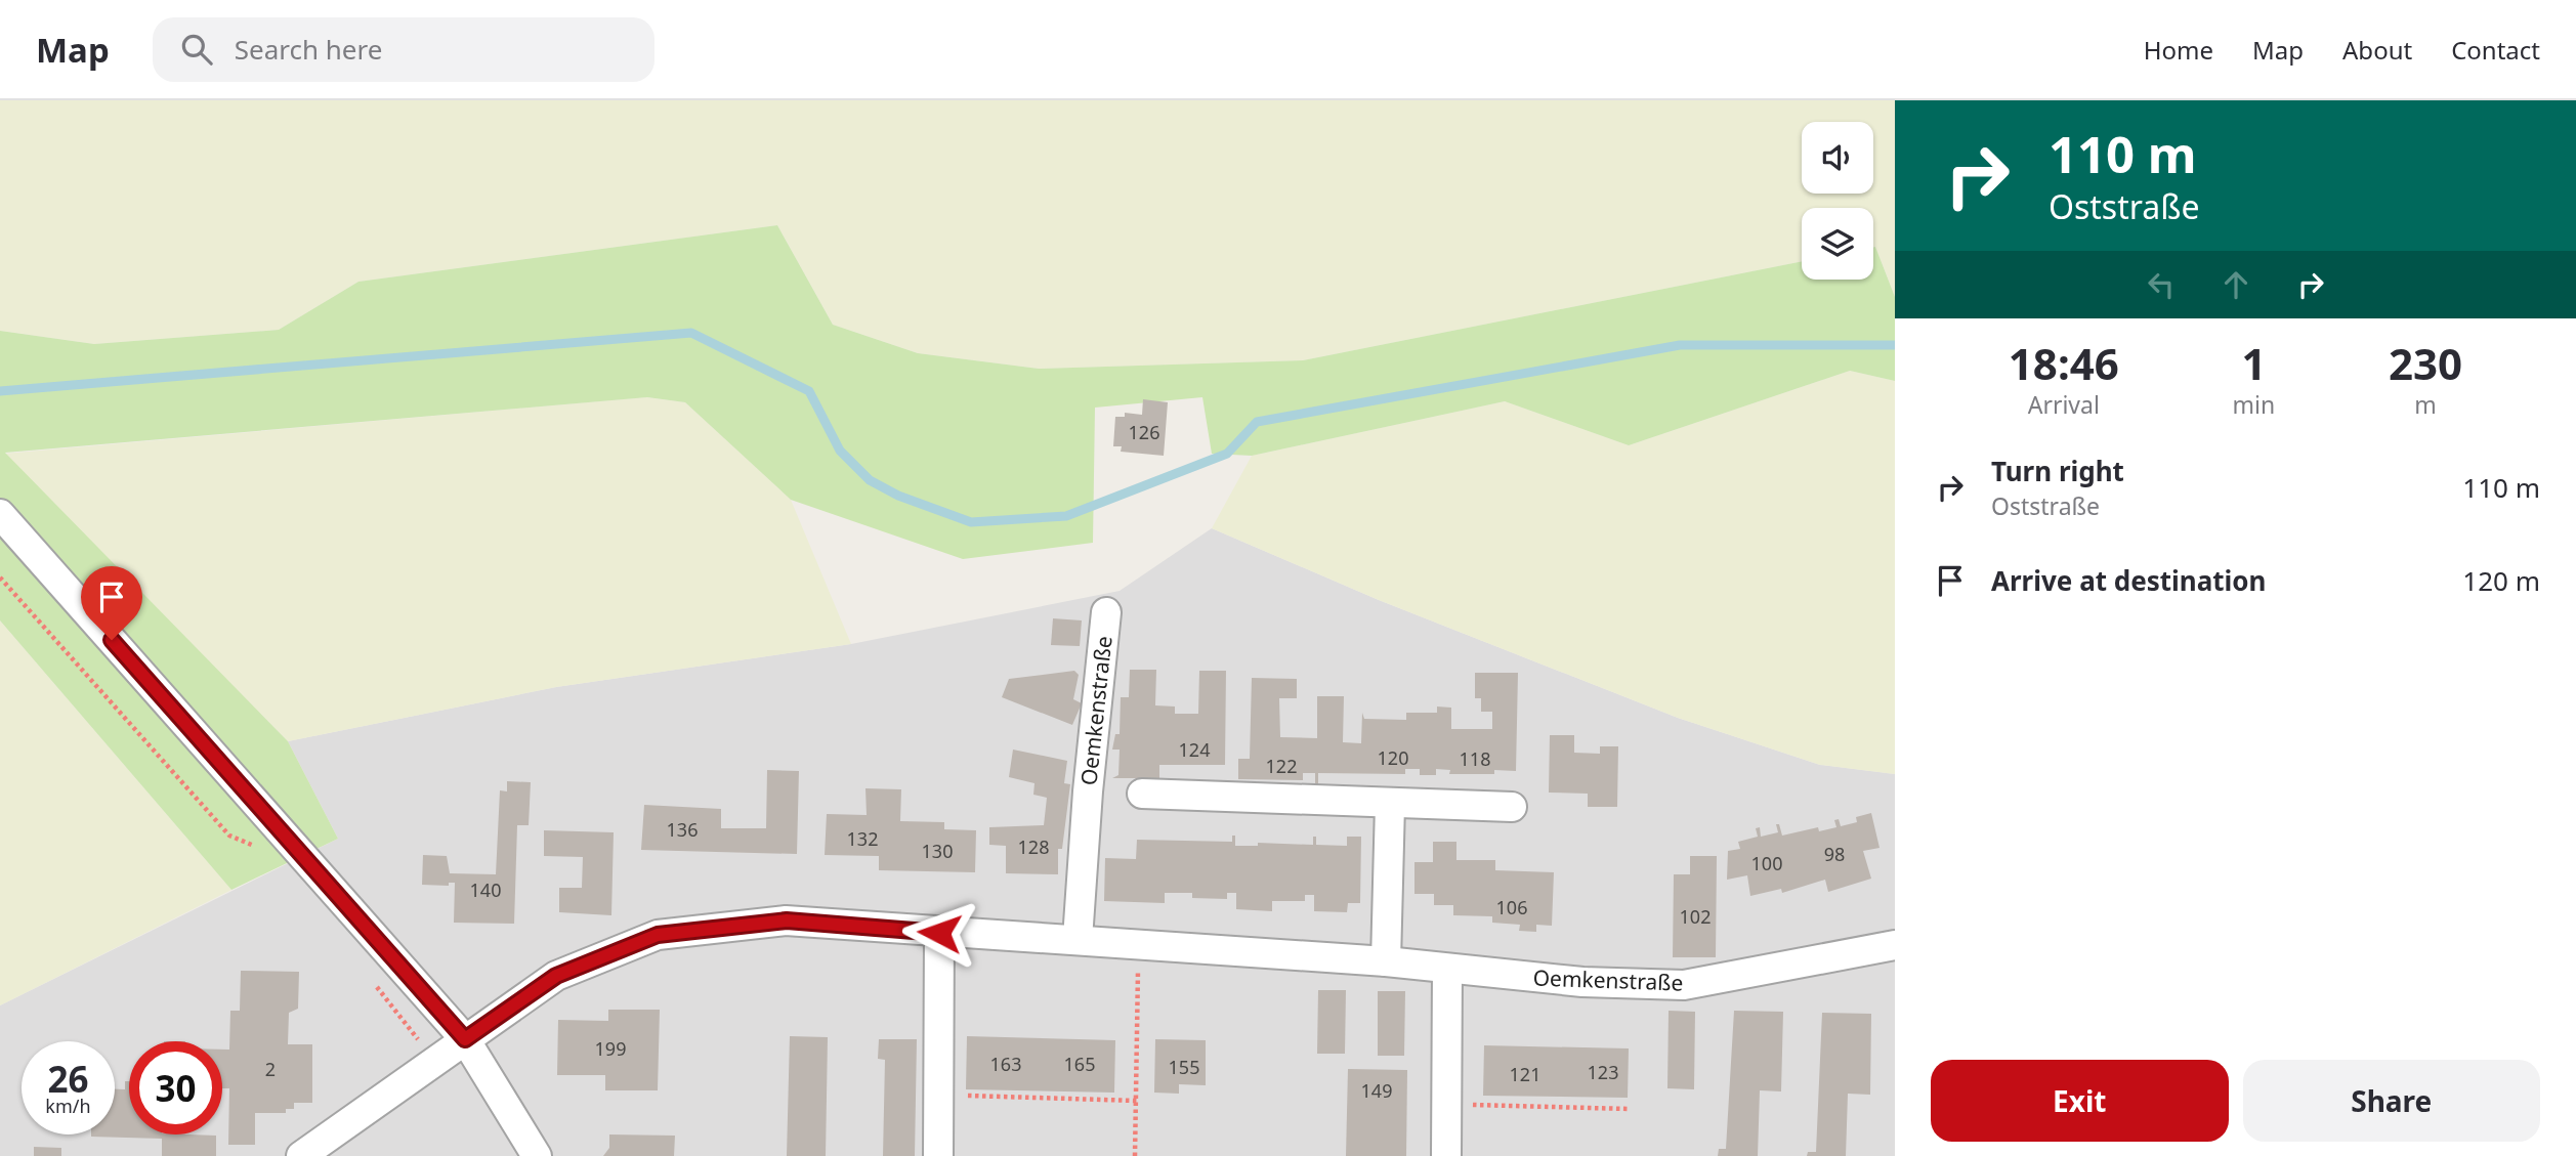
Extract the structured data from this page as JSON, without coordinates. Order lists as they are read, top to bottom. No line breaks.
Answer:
{"streets":{"street":["Oemkenstraße"]},"house_numbers":["126","124","120","118","122","136","132","128","130","98","100","140","106","102","199","163","165","155","2","123","121","149"],"page":{"header":"Map","search":"Search here","nav":["Home","Map","About","Contact"],"turn":["110 m","Oststraße"],"eta":["18:46","Arrival","1","min","230","m"],"list":[{"name":"Turn right","note":"Oststraße","value":"110 m"},{"name":"Arrive at destination","value":"120 m"}],"speed":"26 km/h","limit":"30","buttons":["Exit","Share"]}}
